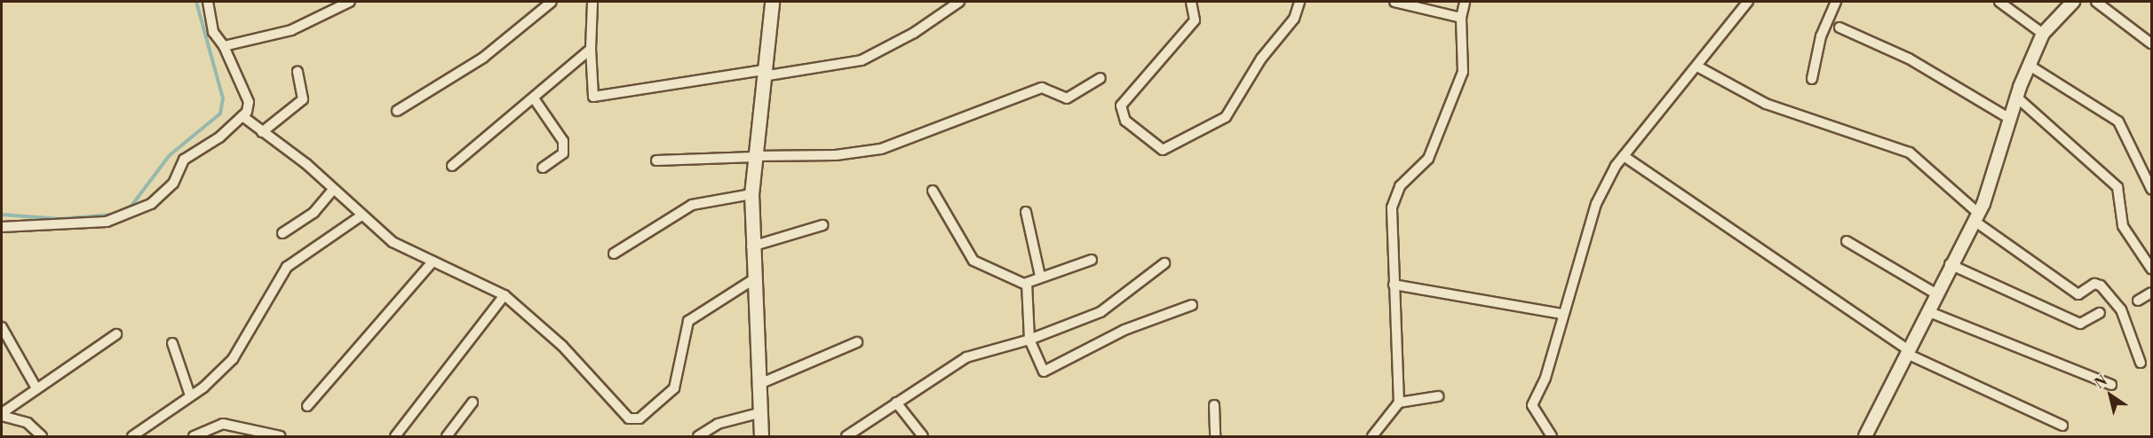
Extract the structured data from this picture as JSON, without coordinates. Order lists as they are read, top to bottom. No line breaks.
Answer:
{"north":"top left"}
